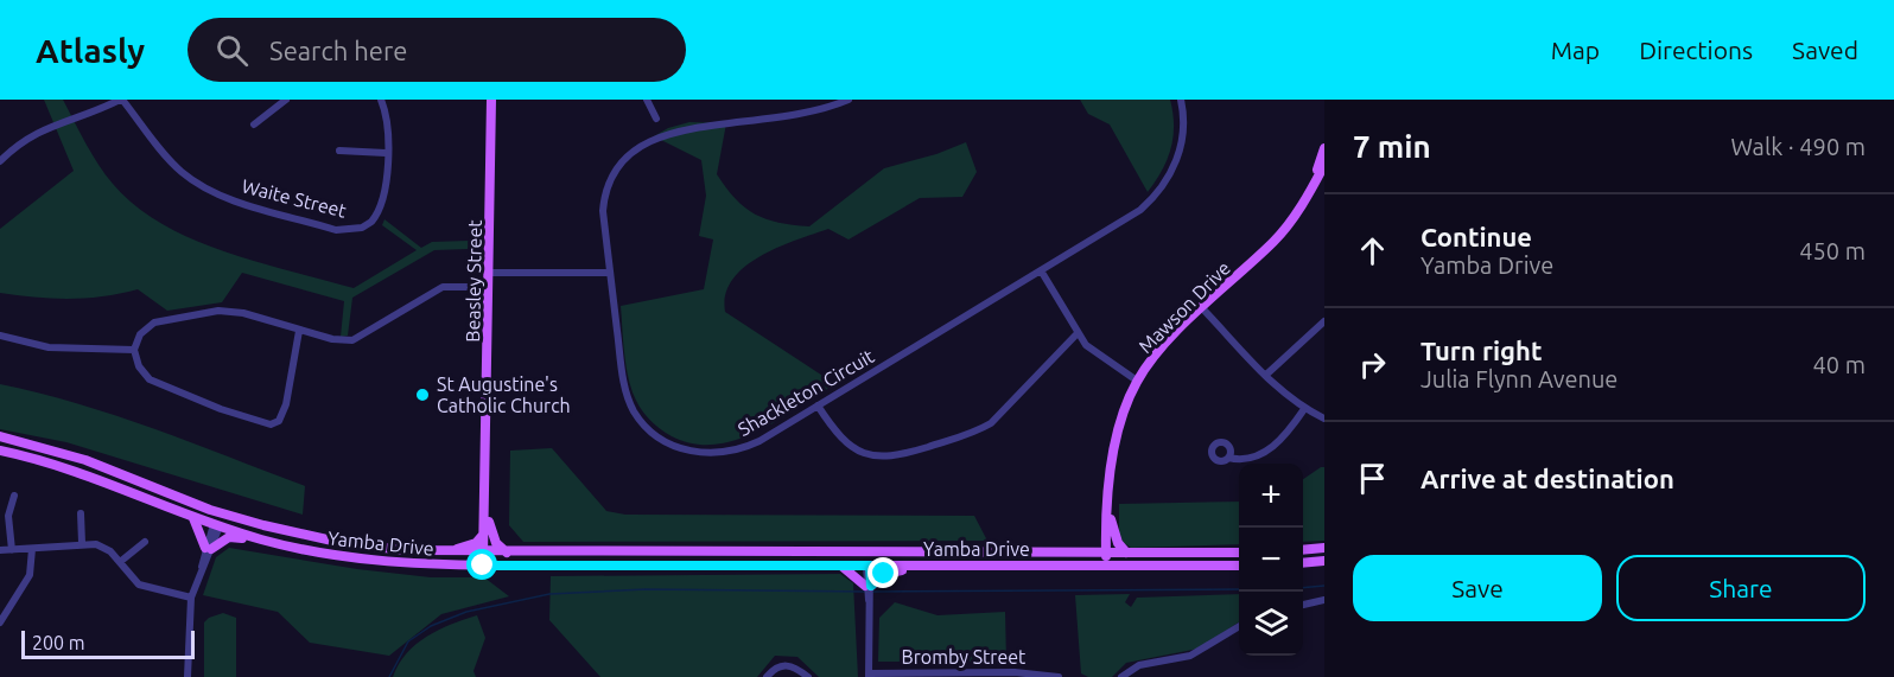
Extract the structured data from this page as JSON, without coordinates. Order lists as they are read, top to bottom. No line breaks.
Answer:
{"streets":{"main road":["Beasley Street","Mawson Drive","Yamba Drive"],"street":["Waite Street","Shackleton Circuit","Bromby Street"]},"crossings":[["Beasley Street","Yamba Drive"],["Mawson Drive","Yamba Drive"]],"places":["St Augustine's Catholic Church"],"scale_bar":"200 m","page":{"header":"Atlasly","search":"Search here","nav":["Map","Directions","Saved"],"heading":["7 min","Walk · 490 m"],"list":[["Continue","Yamba Drive","450 m"],["Turn right","Julia Flynn Avenue","40 m"],"Arrive at destination"],"map_buttons":["+","−"],"buttons":["Save","Share"],"scale":"200 m"}}
